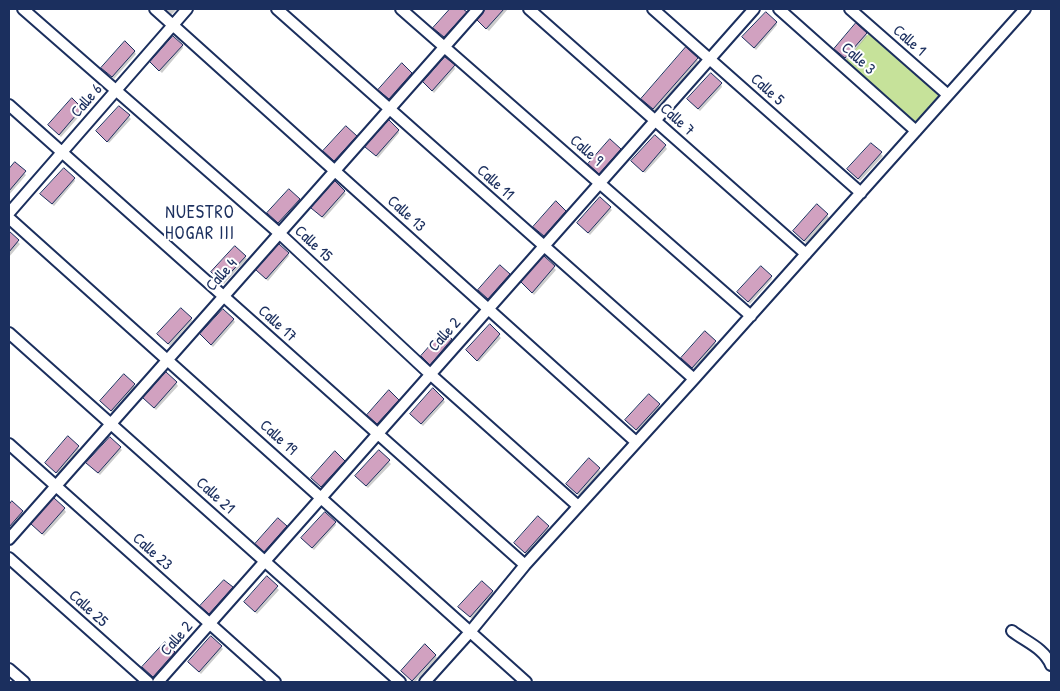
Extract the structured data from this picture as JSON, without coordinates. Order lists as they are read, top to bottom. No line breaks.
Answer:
{"streets":{"street":["Calle 1","Calle 3","Calle 5","Calle 6","Calle 7","Calle 9","Calle 11","Calle 13","Calle 15","Calle 4","Calle 17","Calle 2","Calle 19","Calle 21","Calle 23","Calle 25"]},"crossings":[["Calle 5","Calle 2"],["Calle 6","Calle 13"],["Calle 6","Calle 15"],["Calle 6","Calle 17"],["Calle 7","Calle 2"],["Calle 9","Calle 4"],["Calle 9","Calle 2"],["Calle 11","Calle 4"],["Calle 11","Calle 2"],["Calle 13","Calle 4"],["Calle 13","Calle 2"],["Calle 15","Calle 4"],["Calle 15","Calle 2"],["Calle 4","Calle 17"],["Calle 4","Calle 19"],["Calle 4","Calle 21"],["Calle 4","Calle 23"],["Calle 17","Calle 2"],["Calle 2","Calle 19"],["Calle 2","Calle 21"],["Calle 2","Calle 23"]],"districts":["NUESTRO HOGAR III"]}
